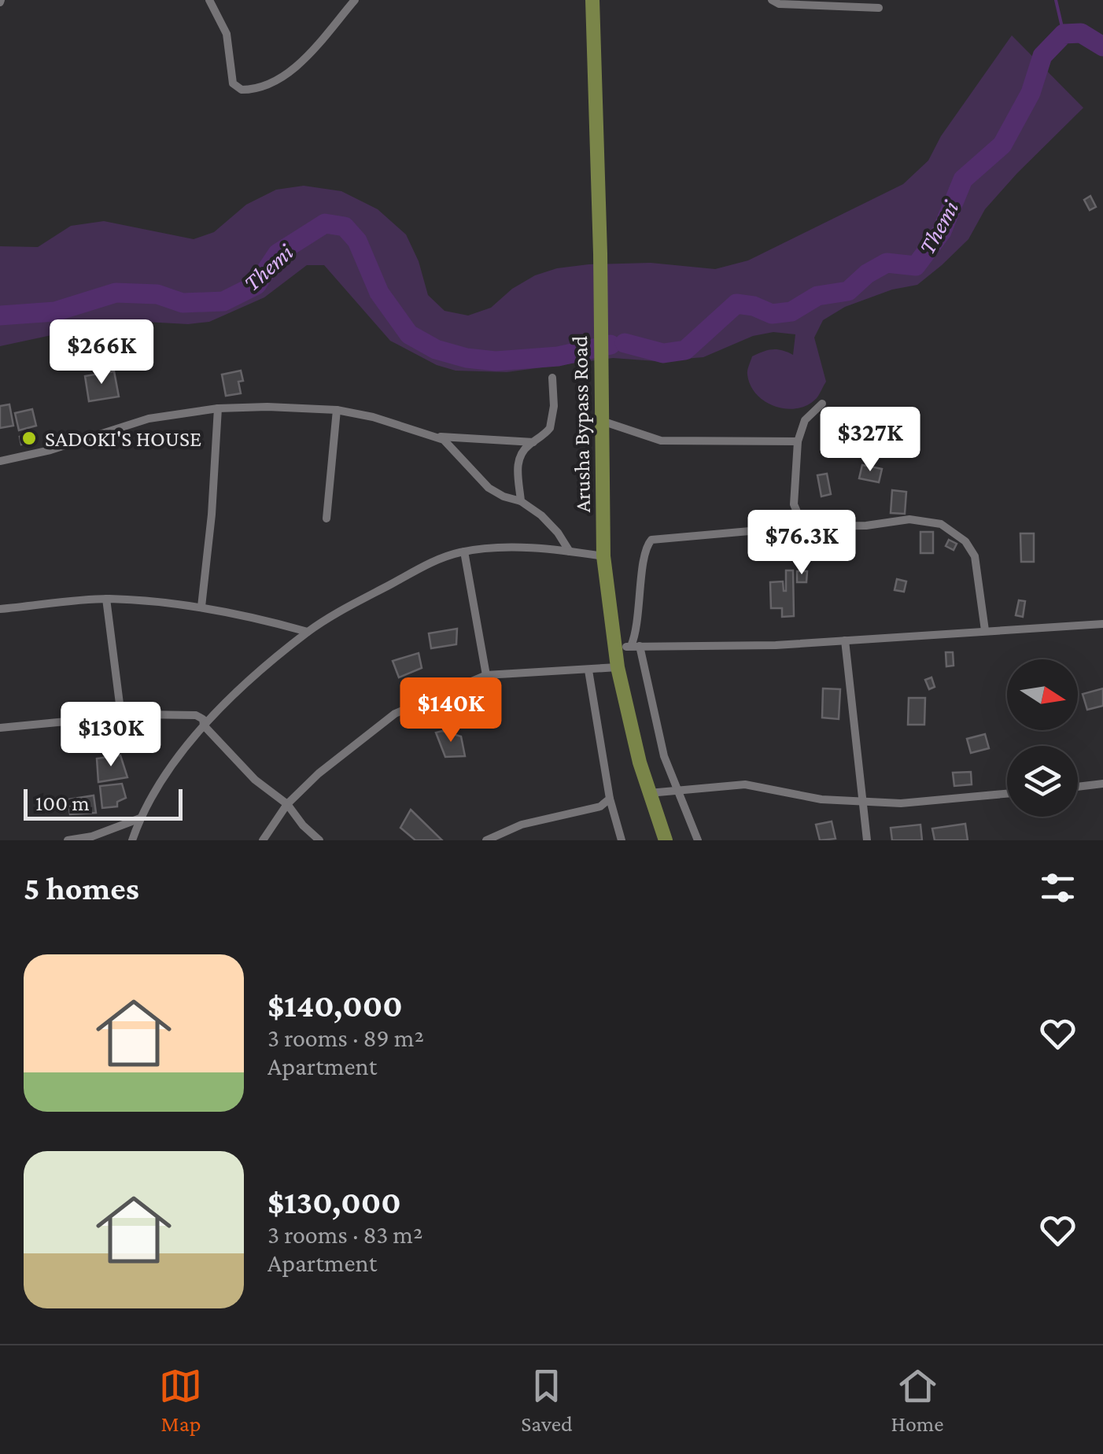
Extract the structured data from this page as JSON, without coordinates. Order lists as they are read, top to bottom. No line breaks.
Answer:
{"streets":{"main road":["Arusha Bypass Road"]},"water":["Themi"],"places":["SADOKI'S HOUSE"],"scale_bar":"100 m","north":"right","page":{"price":["$266K","$327K","$76.3K","$140K","$130K"],"scale":"100 m","heading":"5 homes","list":[{"name":"$140,000","note":"3 rooms · 89 m² · Apartment"},{"name":"$130,000","note":"3 rooms · 83 m² · Apartment"}],"tabs":["Map","Saved","Home"]}}
